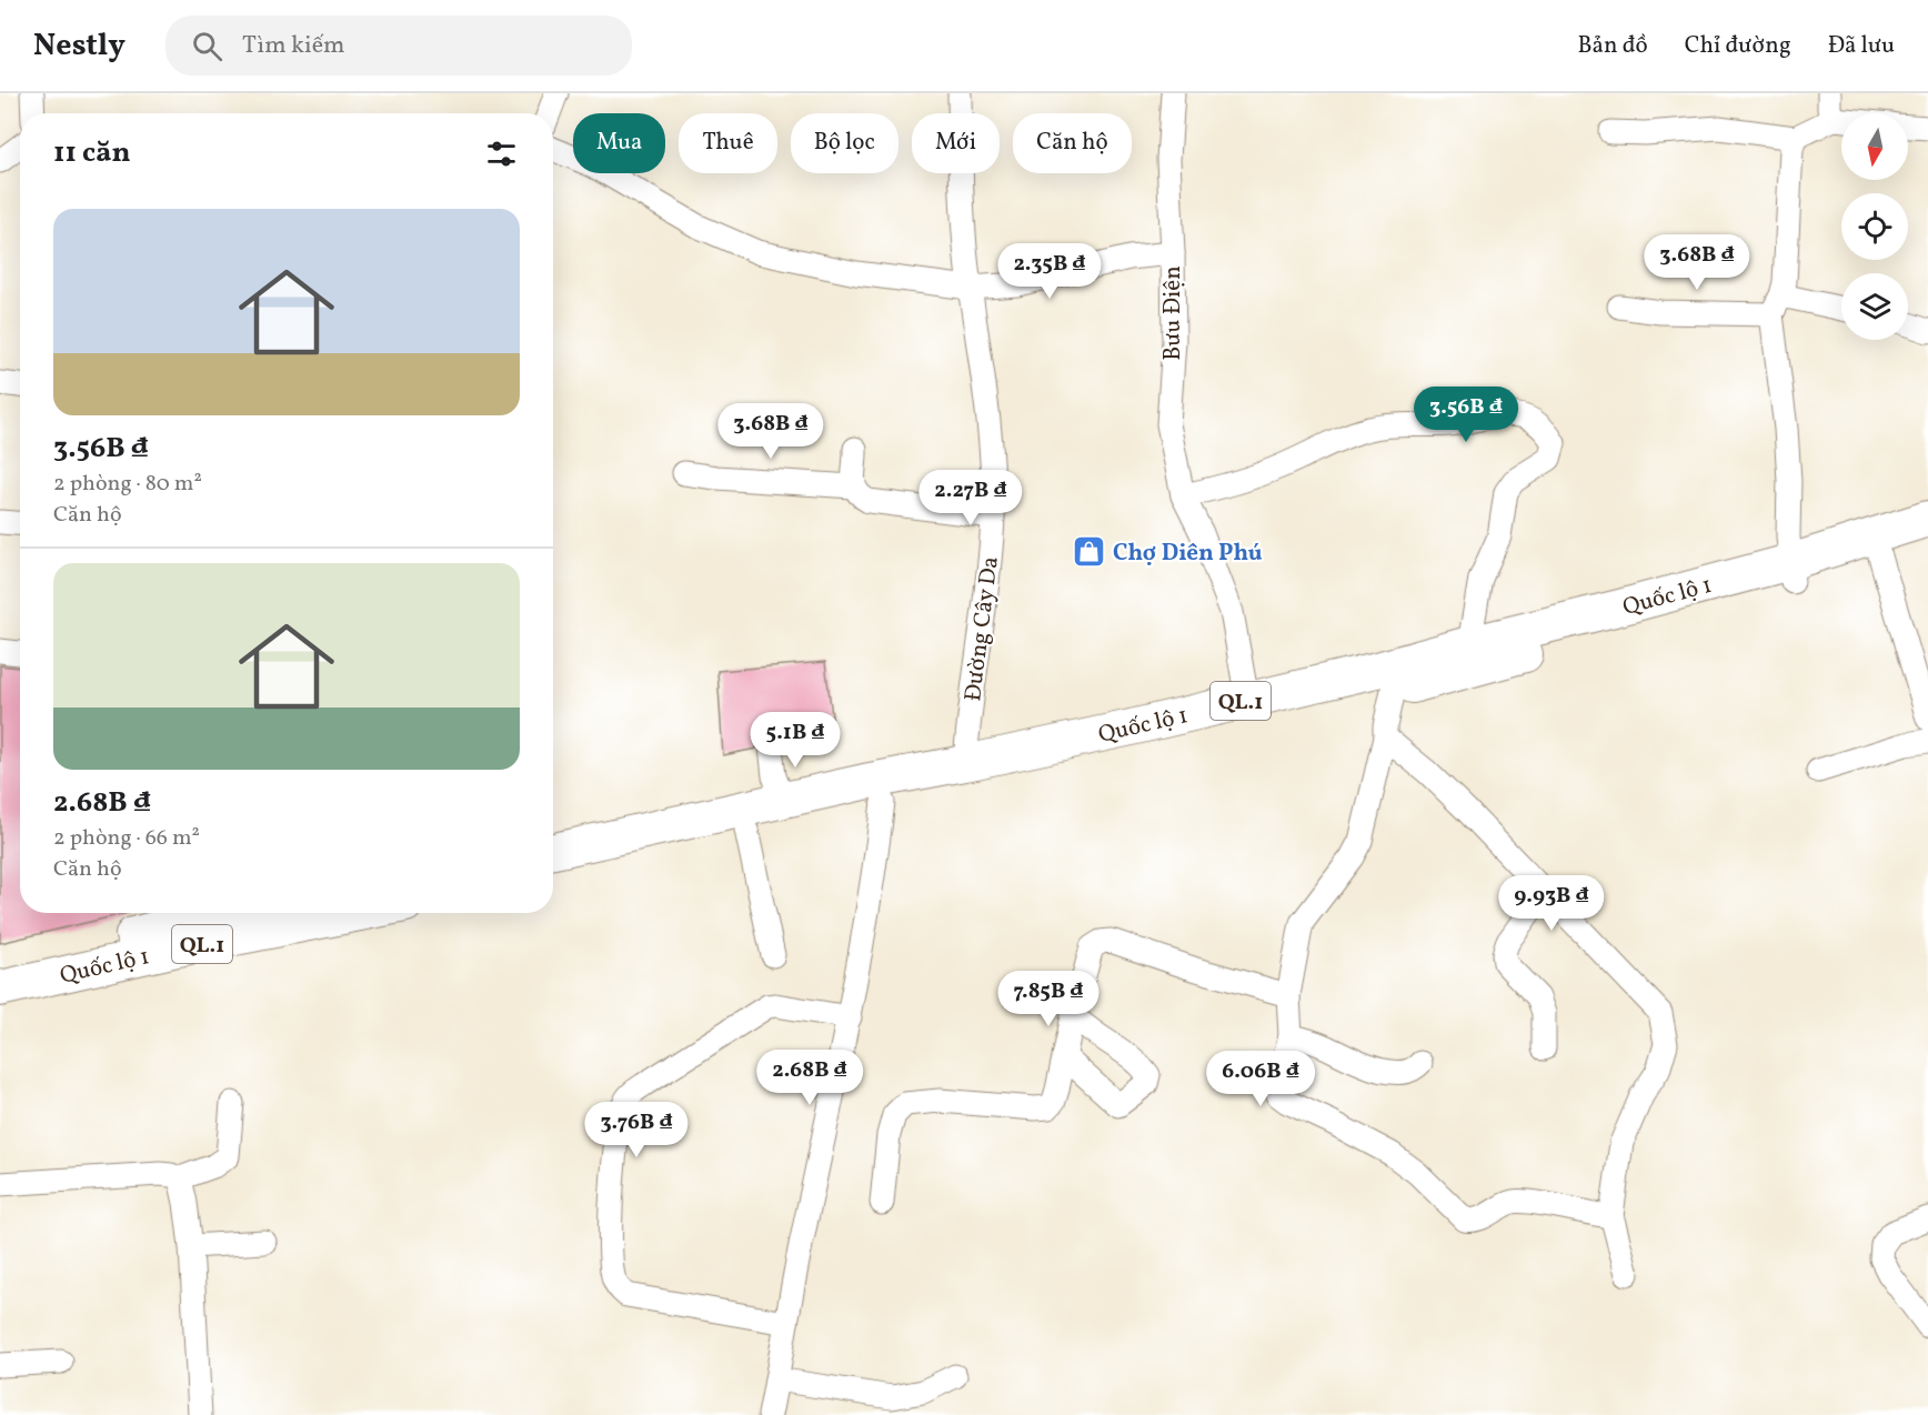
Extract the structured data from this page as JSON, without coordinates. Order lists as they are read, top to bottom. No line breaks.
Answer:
{"streets":{"highway":["Quốc lộ 1","QL.1"],"street":["Bưu Điện","Đường Cây Da"]},"crossings":[["Bưu Điện","Quốc lộ 1"],["Bưu Điện","Đường Cây Da"],["Quốc lộ 1","Đường Cây Da"]],"places":{"shop":["Chợ Diên Phú"]},"north":"bottom","page":{"header":"Nestly","search":"Tìm kiếm","nav":["Bản đồ","Chỉ đường","Đã lưu"],"chip":["Mua","Thuê","Bộ lọc","Mới","Căn hộ"],"heading":"11 căn","list":[{"name":"3.56B ₫","note":"2 phòng · 80 m² · Căn hộ"},{"name":"2.68B ₫","note":"2 phòng · 66 m² · Căn hộ"}],"price":["3.68B ₫","2.35B ₫","3.56B ₫","3.68B ₫","2.27B ₫","5.1B ₫","9.93B ₫","7.85B ₫","2.68B ₫","6.06B ₫","3.76B ₫"]}}
